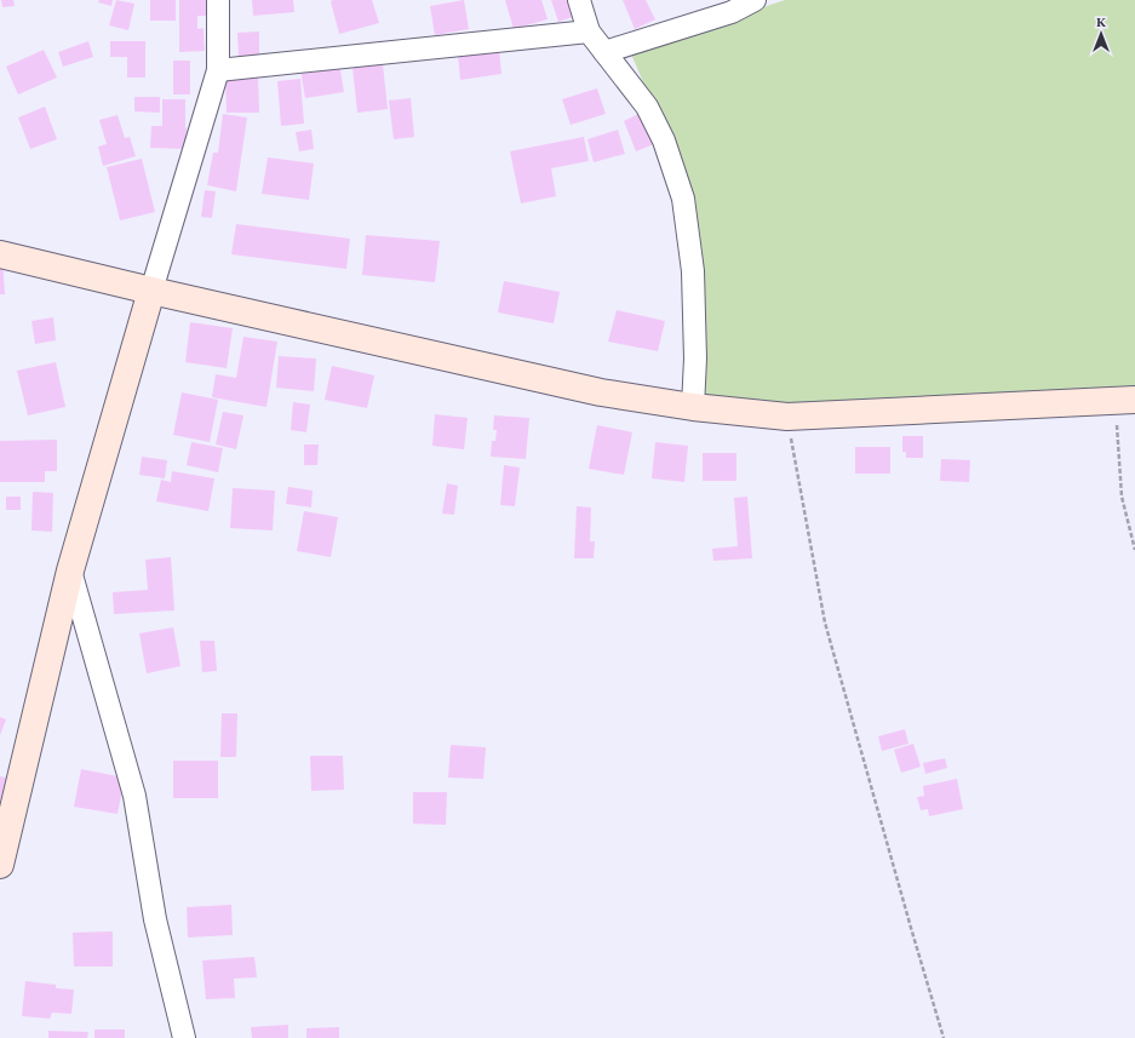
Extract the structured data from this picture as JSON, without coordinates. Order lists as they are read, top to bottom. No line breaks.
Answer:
{"north":"top"}
